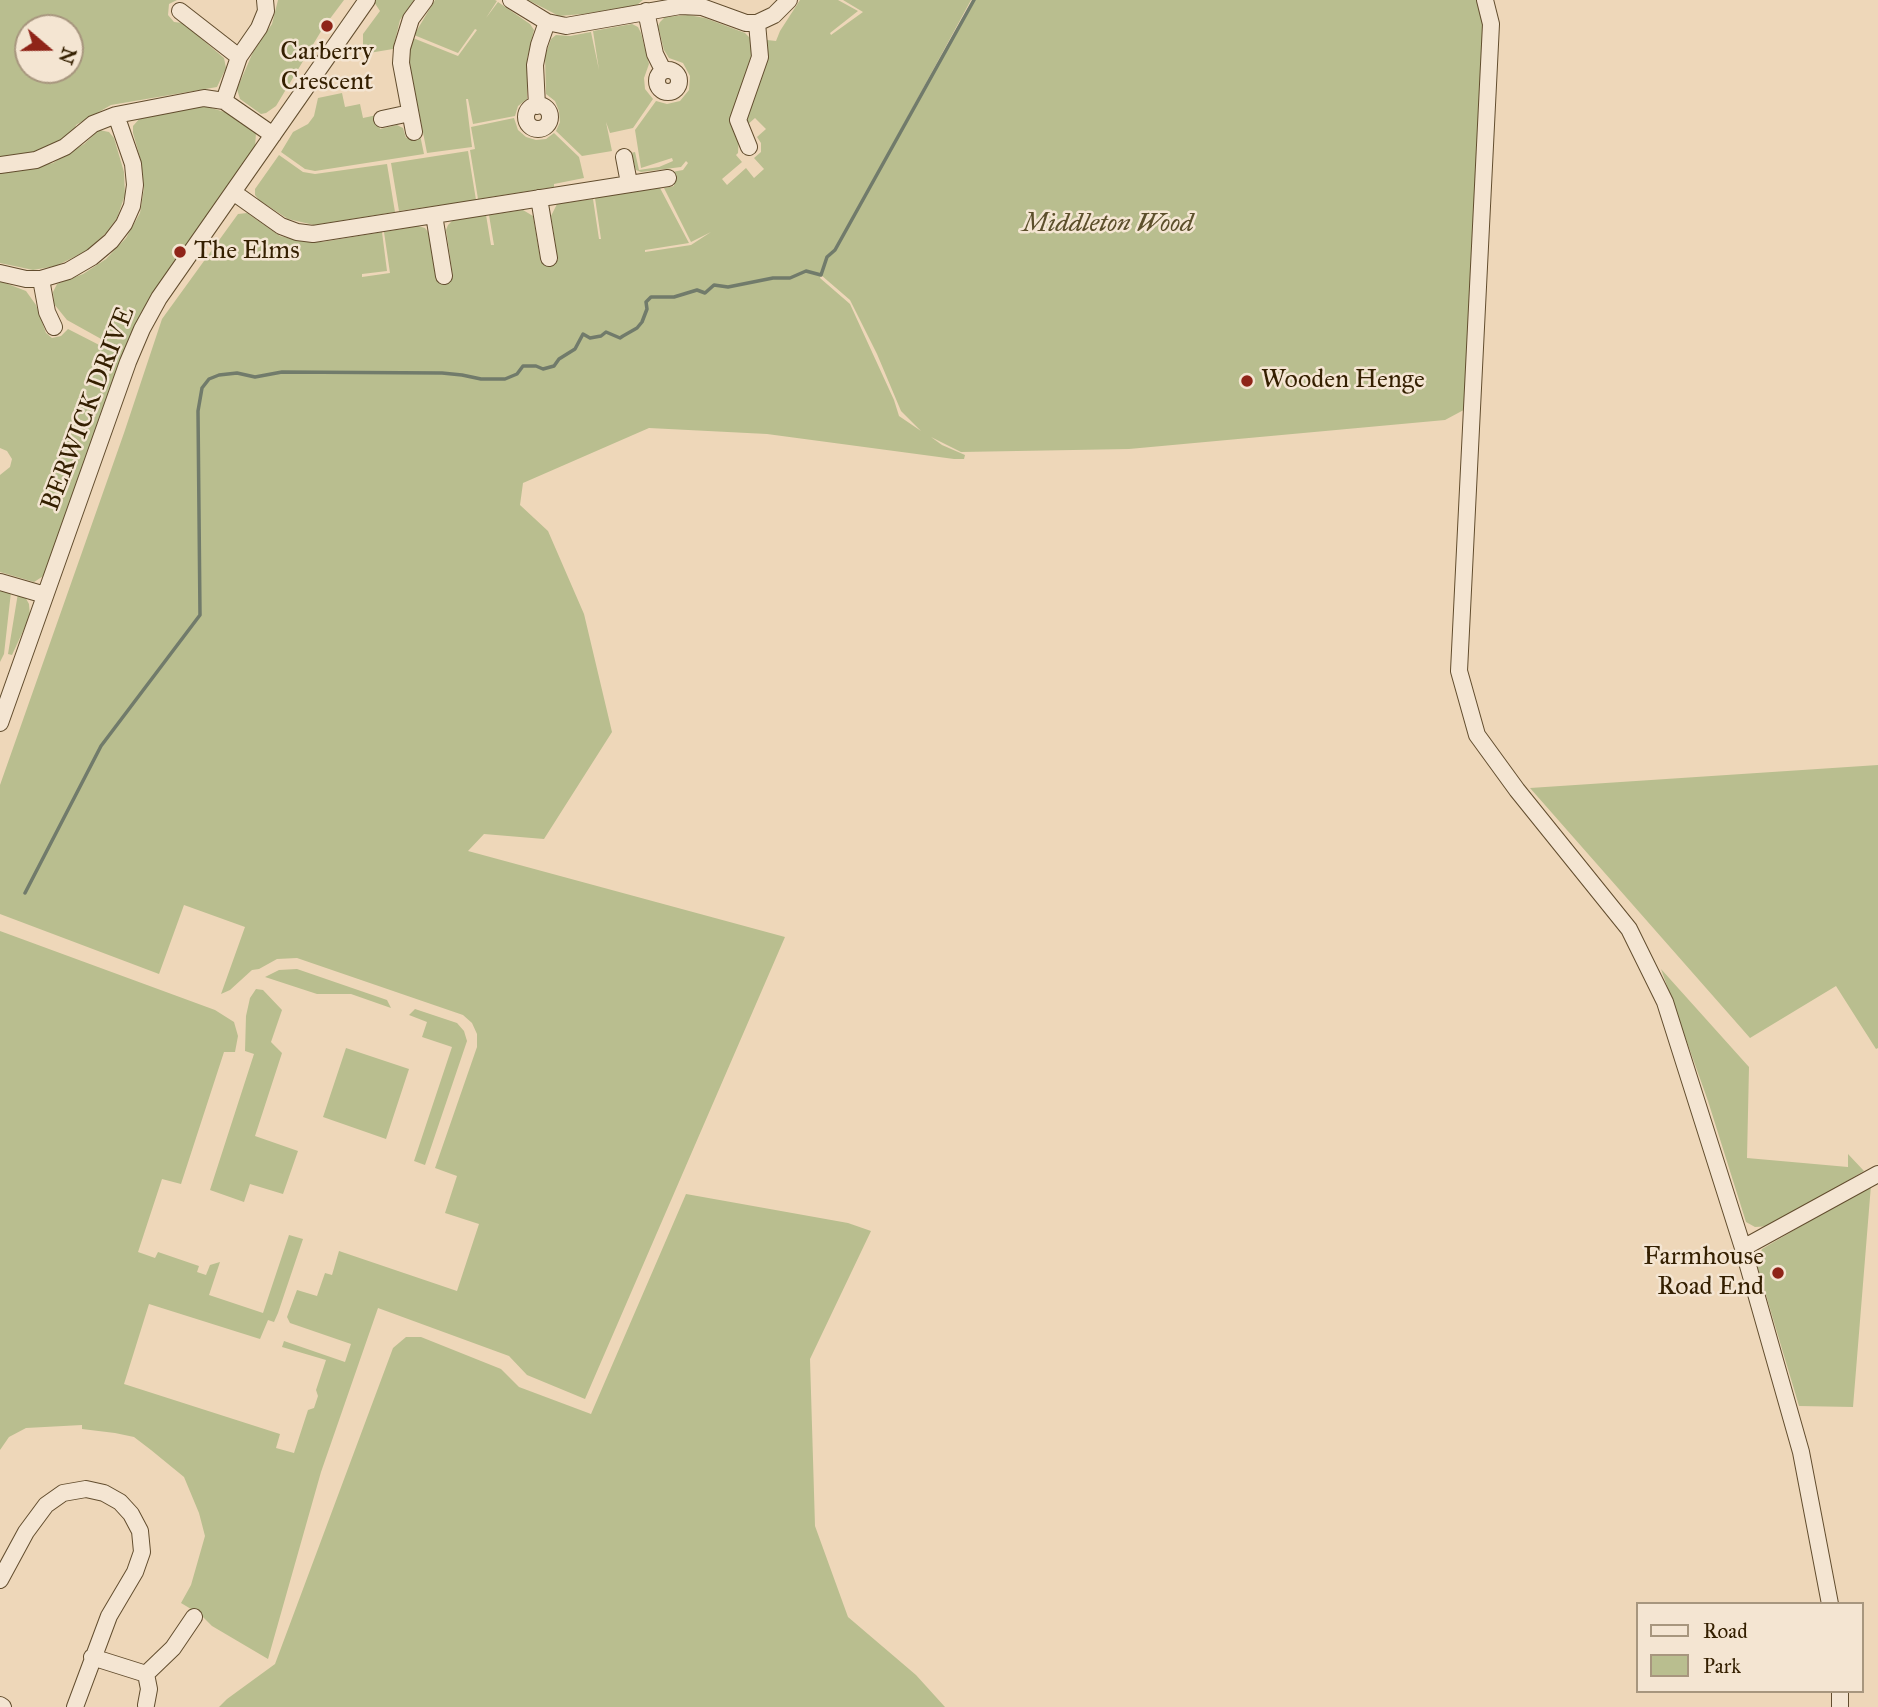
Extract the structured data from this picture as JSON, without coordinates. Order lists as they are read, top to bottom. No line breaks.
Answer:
{"streets":{"street":["BERWICK DRIVE"]},"parks":["Middleton Wood"],"places":["Carberry Crescent","The Elms","Wooden Henge","Farmhouse Road End"],"legend":["Road","Park"],"north":"right"}
